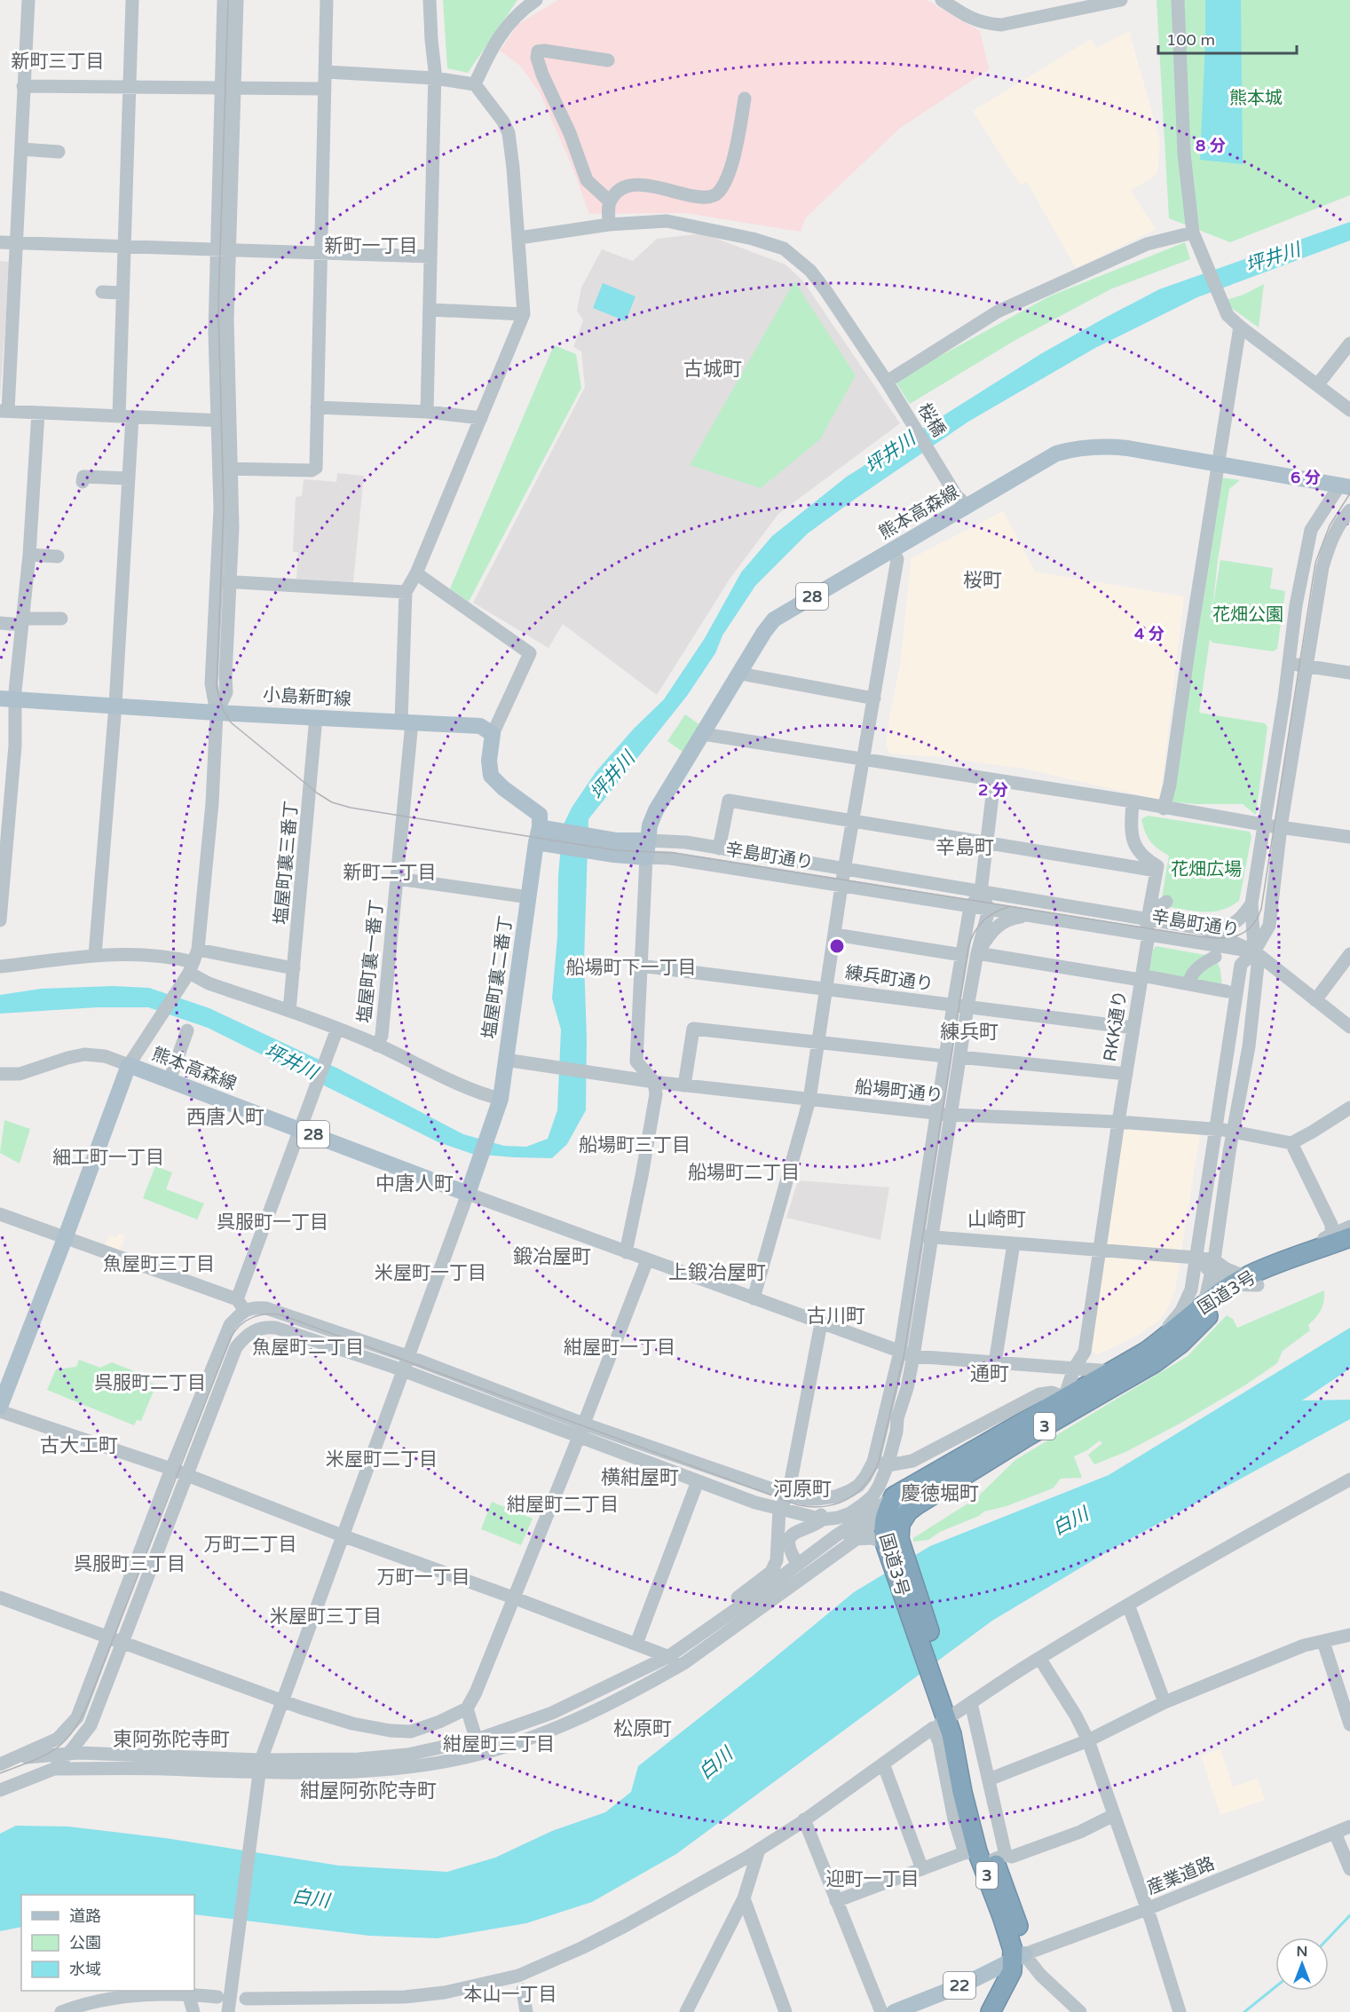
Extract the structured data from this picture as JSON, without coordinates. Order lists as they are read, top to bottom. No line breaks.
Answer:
{"streets":{"highway":["国道3号","3"],"main road":["熊本高森線","28","小島新町線","塩屋町裏二番丁","22"],"street":["桜橋","辛島町通り","塩屋町裏三番丁","塩屋町裏一番丁","練兵町通り","RKK通り","船場町通り","産業道路"]},"crossings":[["桜橋","熊本高森線"],["熊本高森線","辛島町通り"],["熊本高森線","塩屋町裏二番丁"],["小島新町線","塩屋町裏三番丁"],["小島新町線","塩屋町裏一番丁"],["辛島町通り","RKK通り"],["塩屋町裏二番丁","船場町通り"],["練兵町通り","RKK通り"],["RKK通り","船場町通り"],["RKK通り","国道3号"],["国道3号","産業道路"],["国道3号","22"],["産業道路","22"]],"districts":["新町三丁目","新町一丁目","古城町","桜町","辛島町","新町二丁目","船場町下一丁目","練兵町","西唐人町","船場町三丁目","細工町一丁目","船場町二丁目","中唐人町","山崎町","呉服町一丁目","鍛冶屋町","魚屋町三丁目","上鍛冶屋町","米屋町一丁目","古川町","魚屋町二丁目","紺屋町一丁目","通町","呉服町二丁目","古大工町","米屋町二丁目","横紺屋町","河原町","慶徳堀町","紺屋町二丁目","万町二丁目","呉服町三丁目","万町一丁目","米屋町三丁目","松原町","東阿弥陀寺町","紺屋町三丁目","紺屋阿弥陀寺町","迎町一丁目","本山一丁目"],"water":["坪井川","白川"],"parks":["熊本城","花畑公園","花畑広場"],"legend":["道路","公園","水域"],"scale_bar":"100 m","north":"top","rings":["8 分","6 分","4 分","2 分"]}
